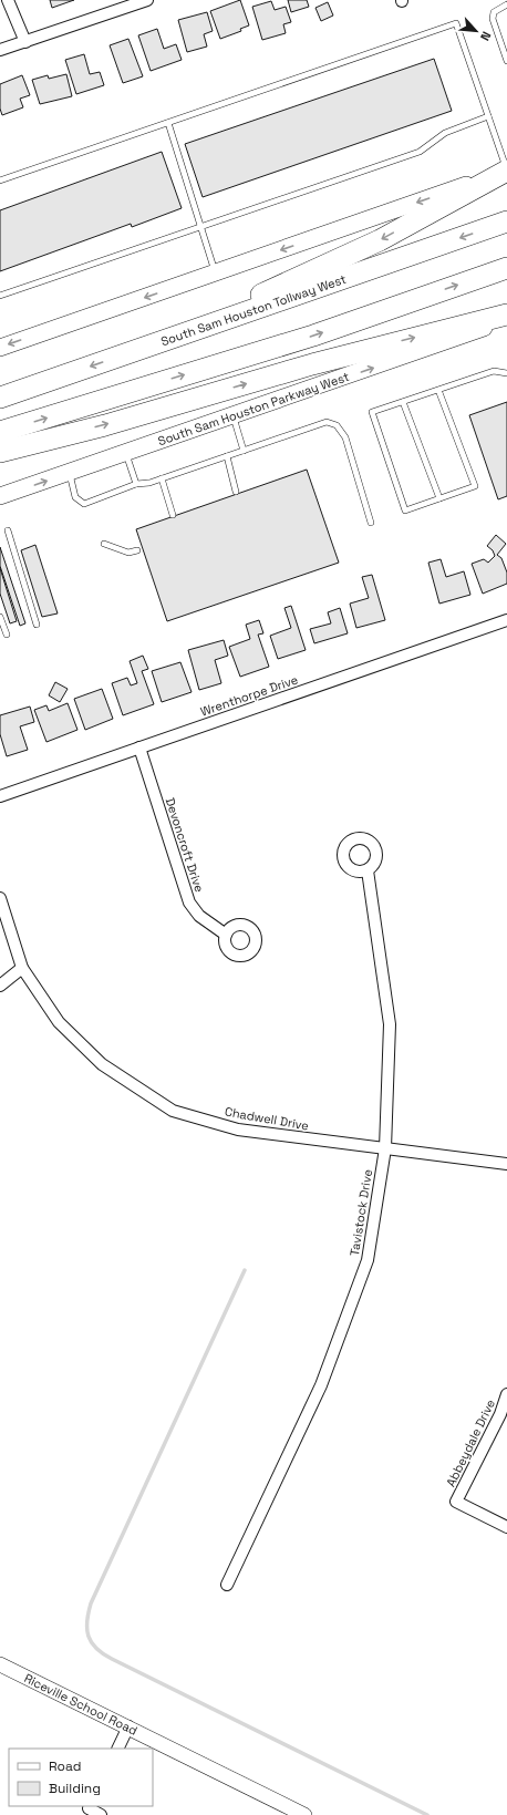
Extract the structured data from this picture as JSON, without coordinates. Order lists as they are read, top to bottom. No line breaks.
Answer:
{"streets":{"highway":["South Sam Houston Tollway West"],"main road":["South Sam Houston Parkway West"],"street":["Wrenthorpe Drive","Devoncroft Drive","Chadwell Drive","Tavistock Drive","Abbeydale Drive","Riceville School Road"]},"crossings":[["Wrenthorpe Drive","Devoncroft Drive"],["Chadwell Drive","Tavistock Drive"]],"legend":["Road","Building"],"north":"bottom right"}
